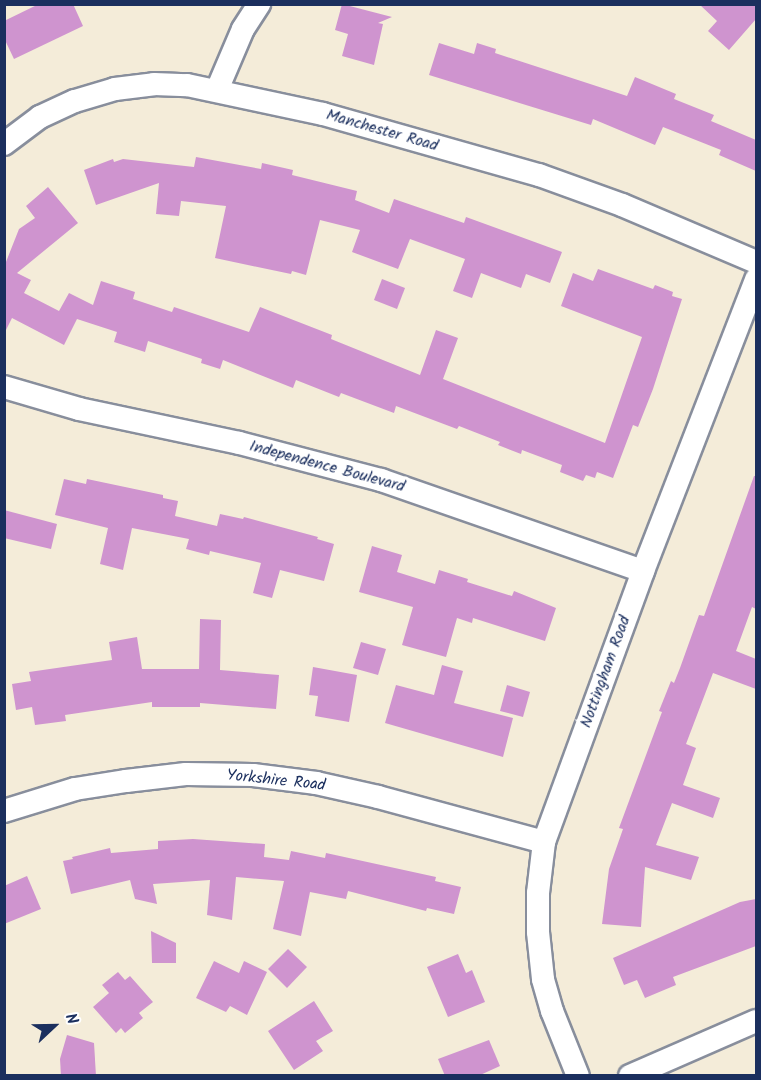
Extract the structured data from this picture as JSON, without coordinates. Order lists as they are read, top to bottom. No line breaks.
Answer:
{"streets":{"street":["Manchester Road","Independence Boulevard","Nottingham Road","Yorkshire Road"]},"crossings":[["Independence Boulevard","Nottingham Road"],["Nottingham Road","Yorkshire Road"]],"north":"right"}
